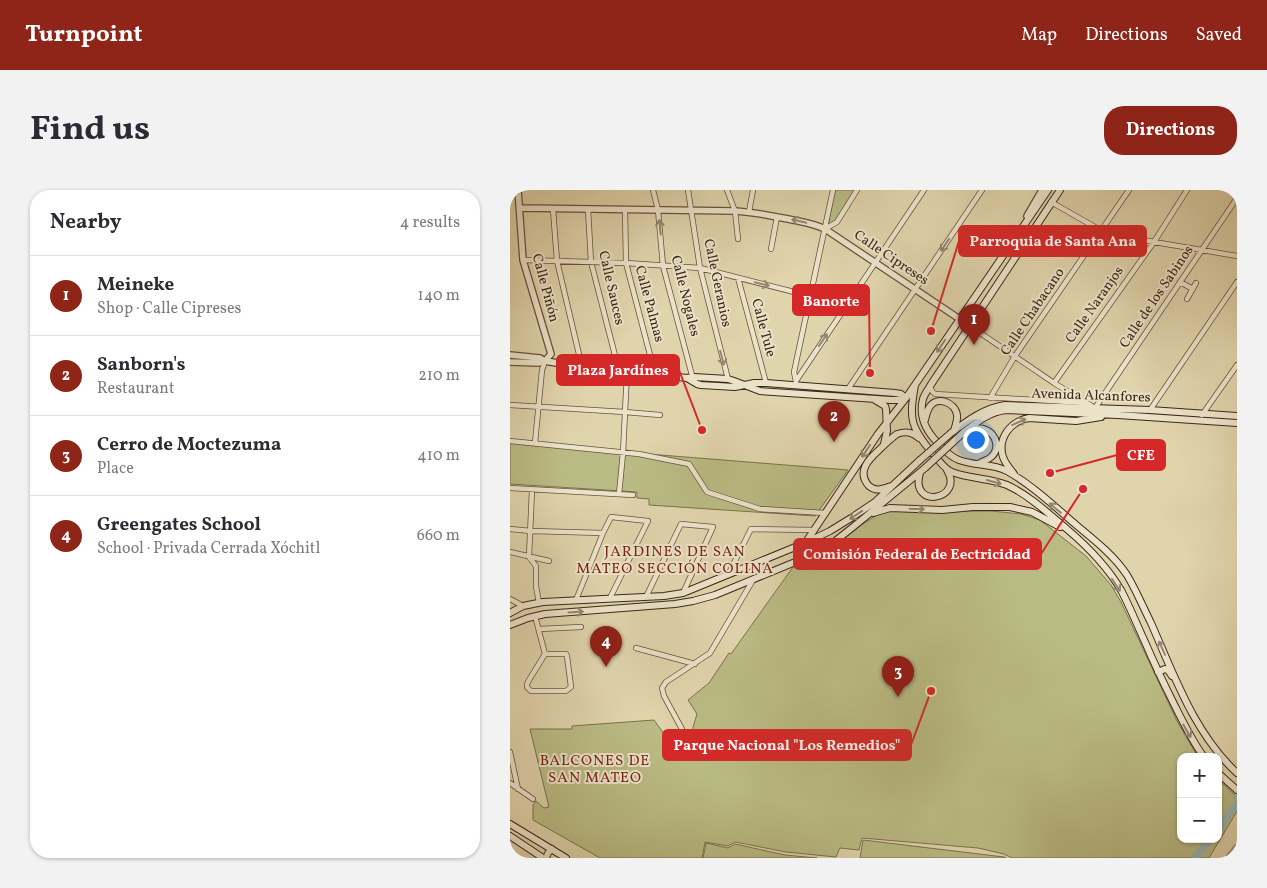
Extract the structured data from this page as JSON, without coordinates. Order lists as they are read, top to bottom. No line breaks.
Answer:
{"streets":{"main road":["Avenida Alcanfores"],"street":["Calle Cipreses","Calle Geranios","Calle Piñón","Calle Sauces","Calle Nogales","Calle de los Sabinos","Calle Palmas","Calle Naranjos","Calle Chabacano","Calle Tule"]},"crossings":[["Calle Cipreses","Calle Geranios"],["Calle Cipreses","Calle Piñón"],["Calle Cipreses","Calle Sauces"],["Calle Cipreses","Calle Nogales"],["Calle Cipreses","Calle de los Sabinos"],["Calle Cipreses","Calle Palmas"],["Calle Cipreses","Calle Naranjos"],["Calle Cipreses","Calle Chabacano"],["Calle Cipreses","Avenida Alcanfores"],["Calle de los Sabinos","Avenida Alcanfores"],["Calle Chabacano","Avenida Alcanfores"]],"one_way":["Calle Geranios"],"districts":["JARDINES DE SAN MATEO SECCIÓN COLINA","BALCONES DE SAN MATEO"],"places":["Parroquia de Santa Ana","Banorte","Plaza Jardínes","CFE","Comisión Federal de Eectricidad","Parque Nacional \"Los Remedios\""],"page":{"header":"Turnpoint","nav":["Map","Directions","Saved"],"title":"Find us","buttons":"Directions","heading":["Nearby","4 results"],"list":[{"mark":"1","name":"Meineke","note":"Shop · Calle Cipreses","value":"140 m"},{"mark":"2","name":"Sanborn's","note":"Restaurant","value":"210 m"},{"mark":"3","name":"Cerro de Moctezuma","note":"Place","value":"410 m"},{"mark":"4","name":"Greengates School","note":"School · Privada Cerrada Xóchitl","value":"660 m"}],"pins":["1","2","4","3"],"map_buttons":["+","−"]}}
